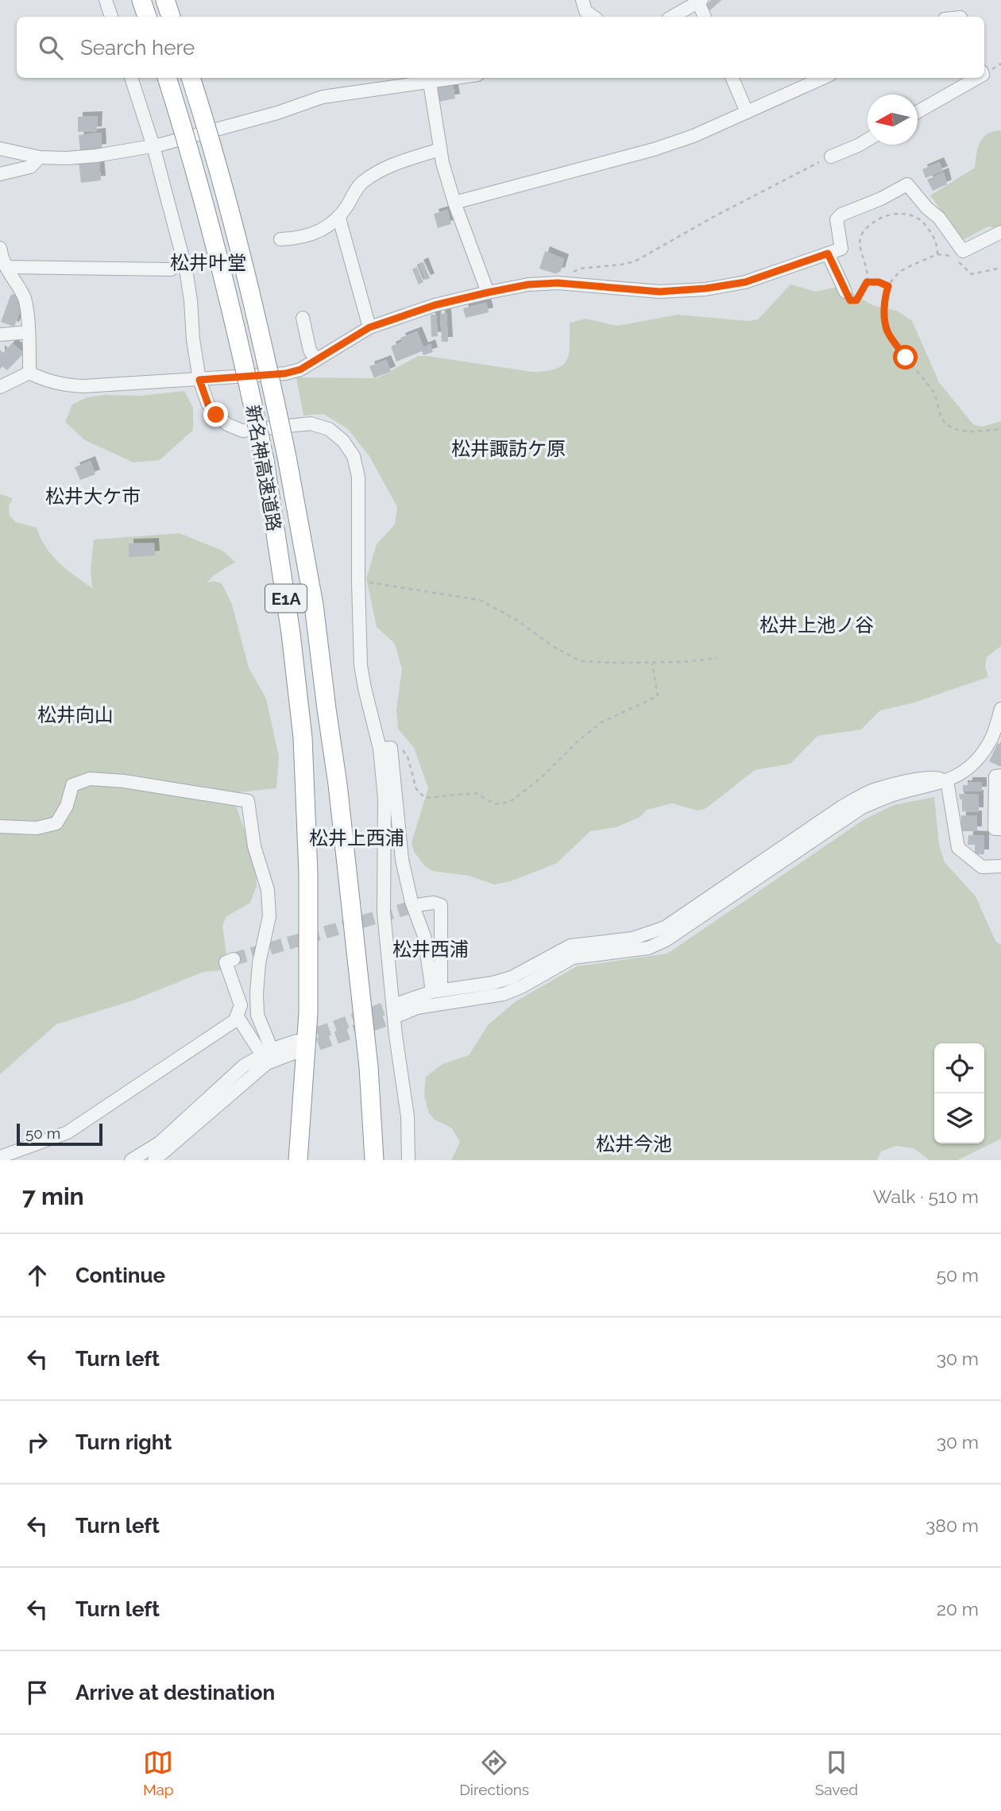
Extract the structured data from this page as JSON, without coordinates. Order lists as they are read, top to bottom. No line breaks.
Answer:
{"streets":{"highway":["新名神高速道路","E1A"]},"districts":["松井叶堂","松井諏訪ケ原","松井大ケ市","松井上池ノ谷","松井向山","松井上西浦","松井西浦","松井今池"],"scale_bar":"50 m","north":"left","page":{"search":"Search here","scale":"50 m","heading":["7 min","Walk · 510 m"],"list":[["Continue","50 m"],["Turn left","30 m"],["Turn right","30 m"],["Turn left","380 m"],["Turn left","20 m"],"Arrive at destination"],"nav":["Map","Directions","Saved"]}}
